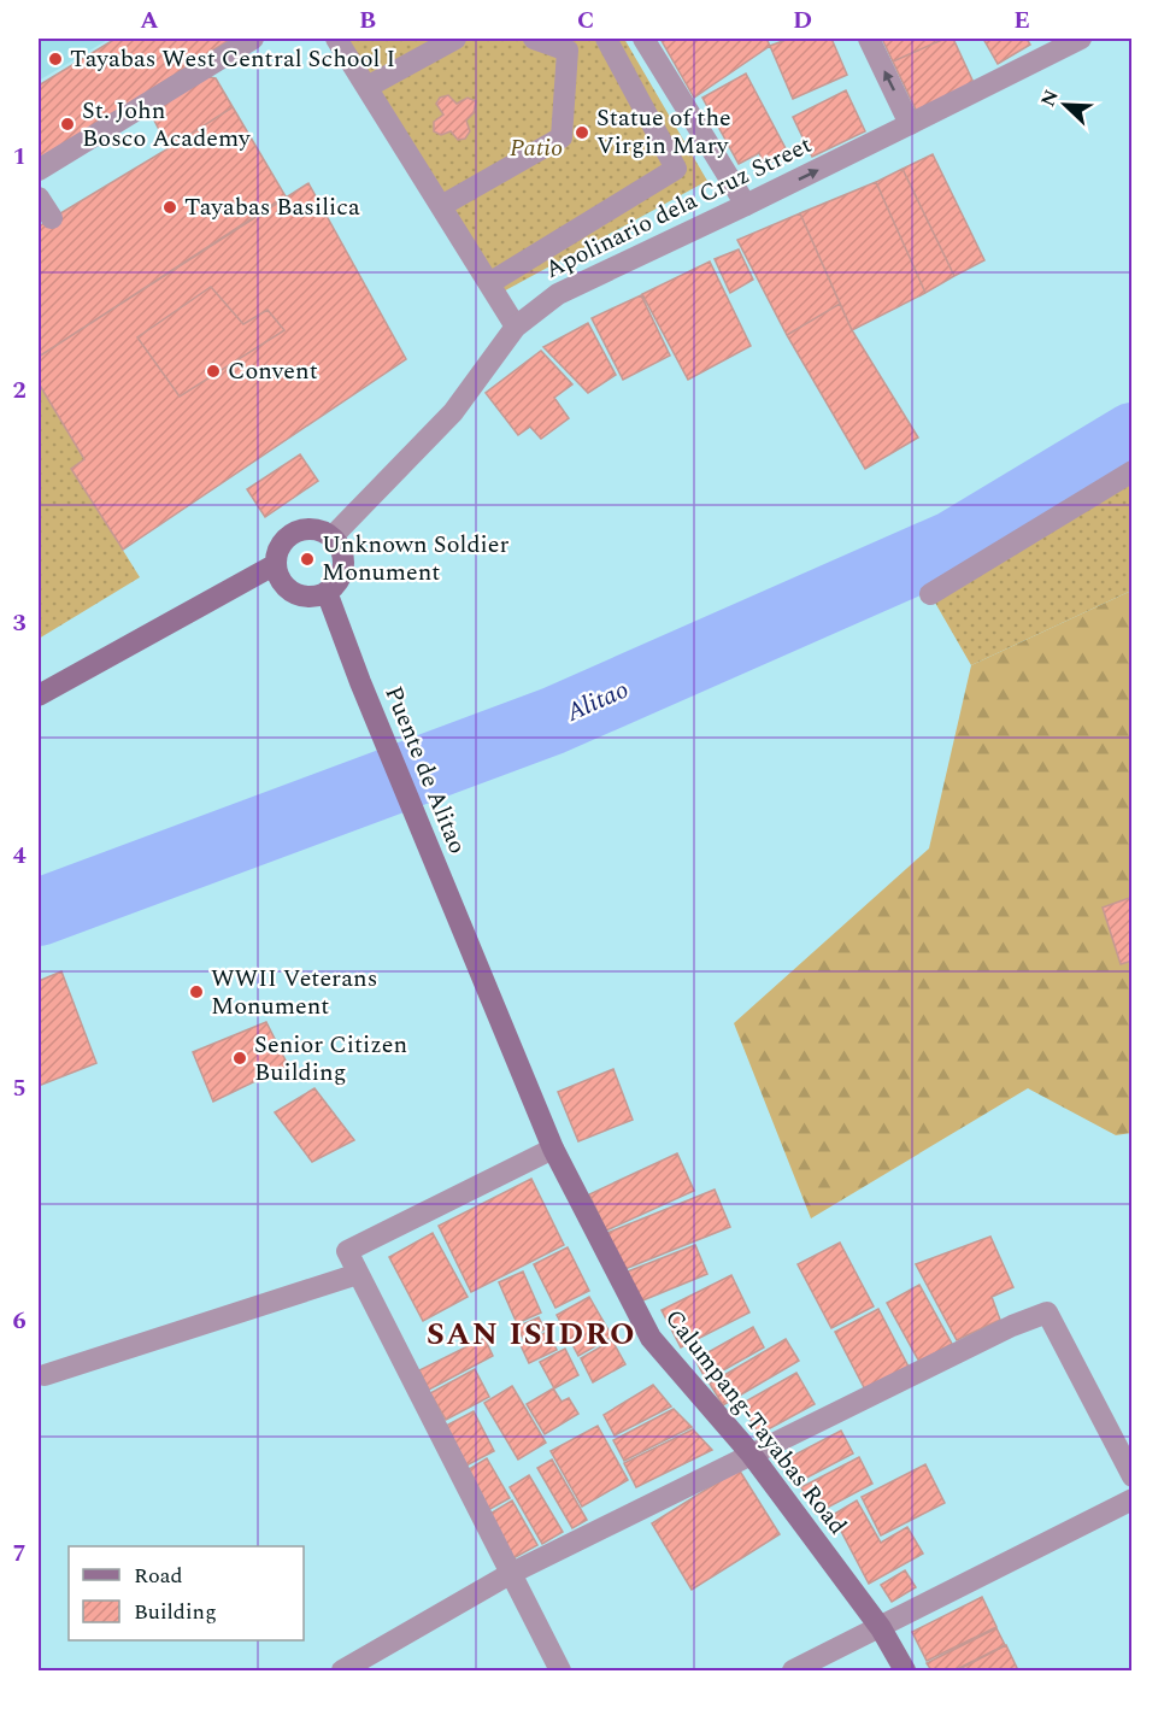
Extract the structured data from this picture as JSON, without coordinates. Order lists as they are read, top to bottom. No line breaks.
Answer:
{"streets":{"main road":["Puente de Alitao","Calumpang-Tayabas Road"],"street":["Apolinario dela Cruz Street"]},"crossings":[["Apolinario dela Cruz Street","Puente de Alitao"],["Puente de Alitao","Calumpang-Tayabas Road"]],"districts":["SAN ISIDRO"],"water":["Alitao"],"parks":["Patio"],"places":["Tayabas West Central School I","St. John Bosco Academy","Statue of the Virgin Mary","Tayabas Basilica","Convent","Unknown Soldier Monument","WWII Veterans Monument","Senior Citizen Building"],"legend":["Road","Building"],"north":"top left","grid":{"columns":["A","B","C","D","E"],"rows":["1","2","3","4","5","6","7"]}}
